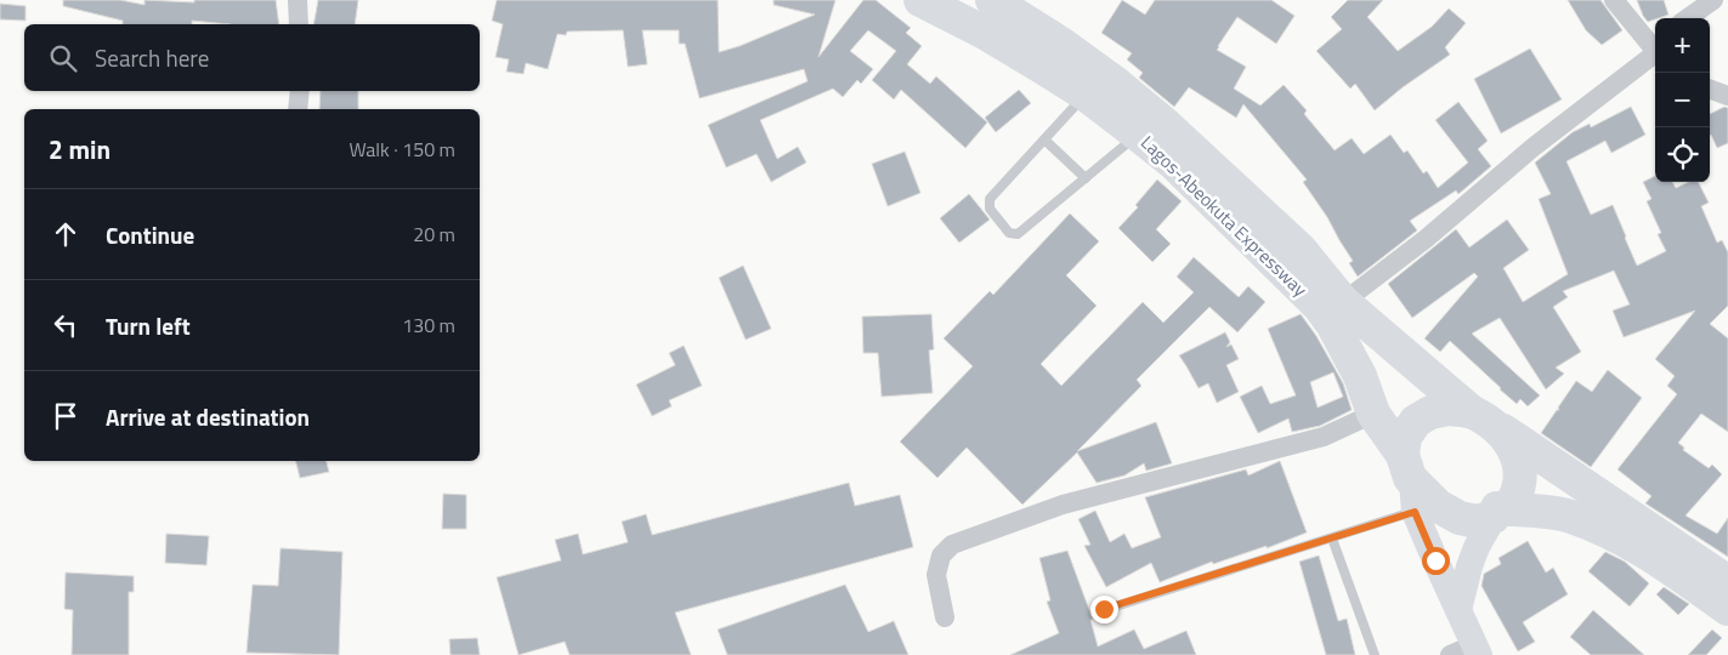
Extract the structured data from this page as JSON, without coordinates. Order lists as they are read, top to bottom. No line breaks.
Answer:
{"streets":{"highway":["Lagos-Abeokuta Expressway"]},"page":{"map_buttons":["+","−"],"search":"Search here","heading":["2 min","Walk · 150 m"],"list":[["Continue","20 m"],["Turn left","130 m"],"Arrive at destination"]}}
